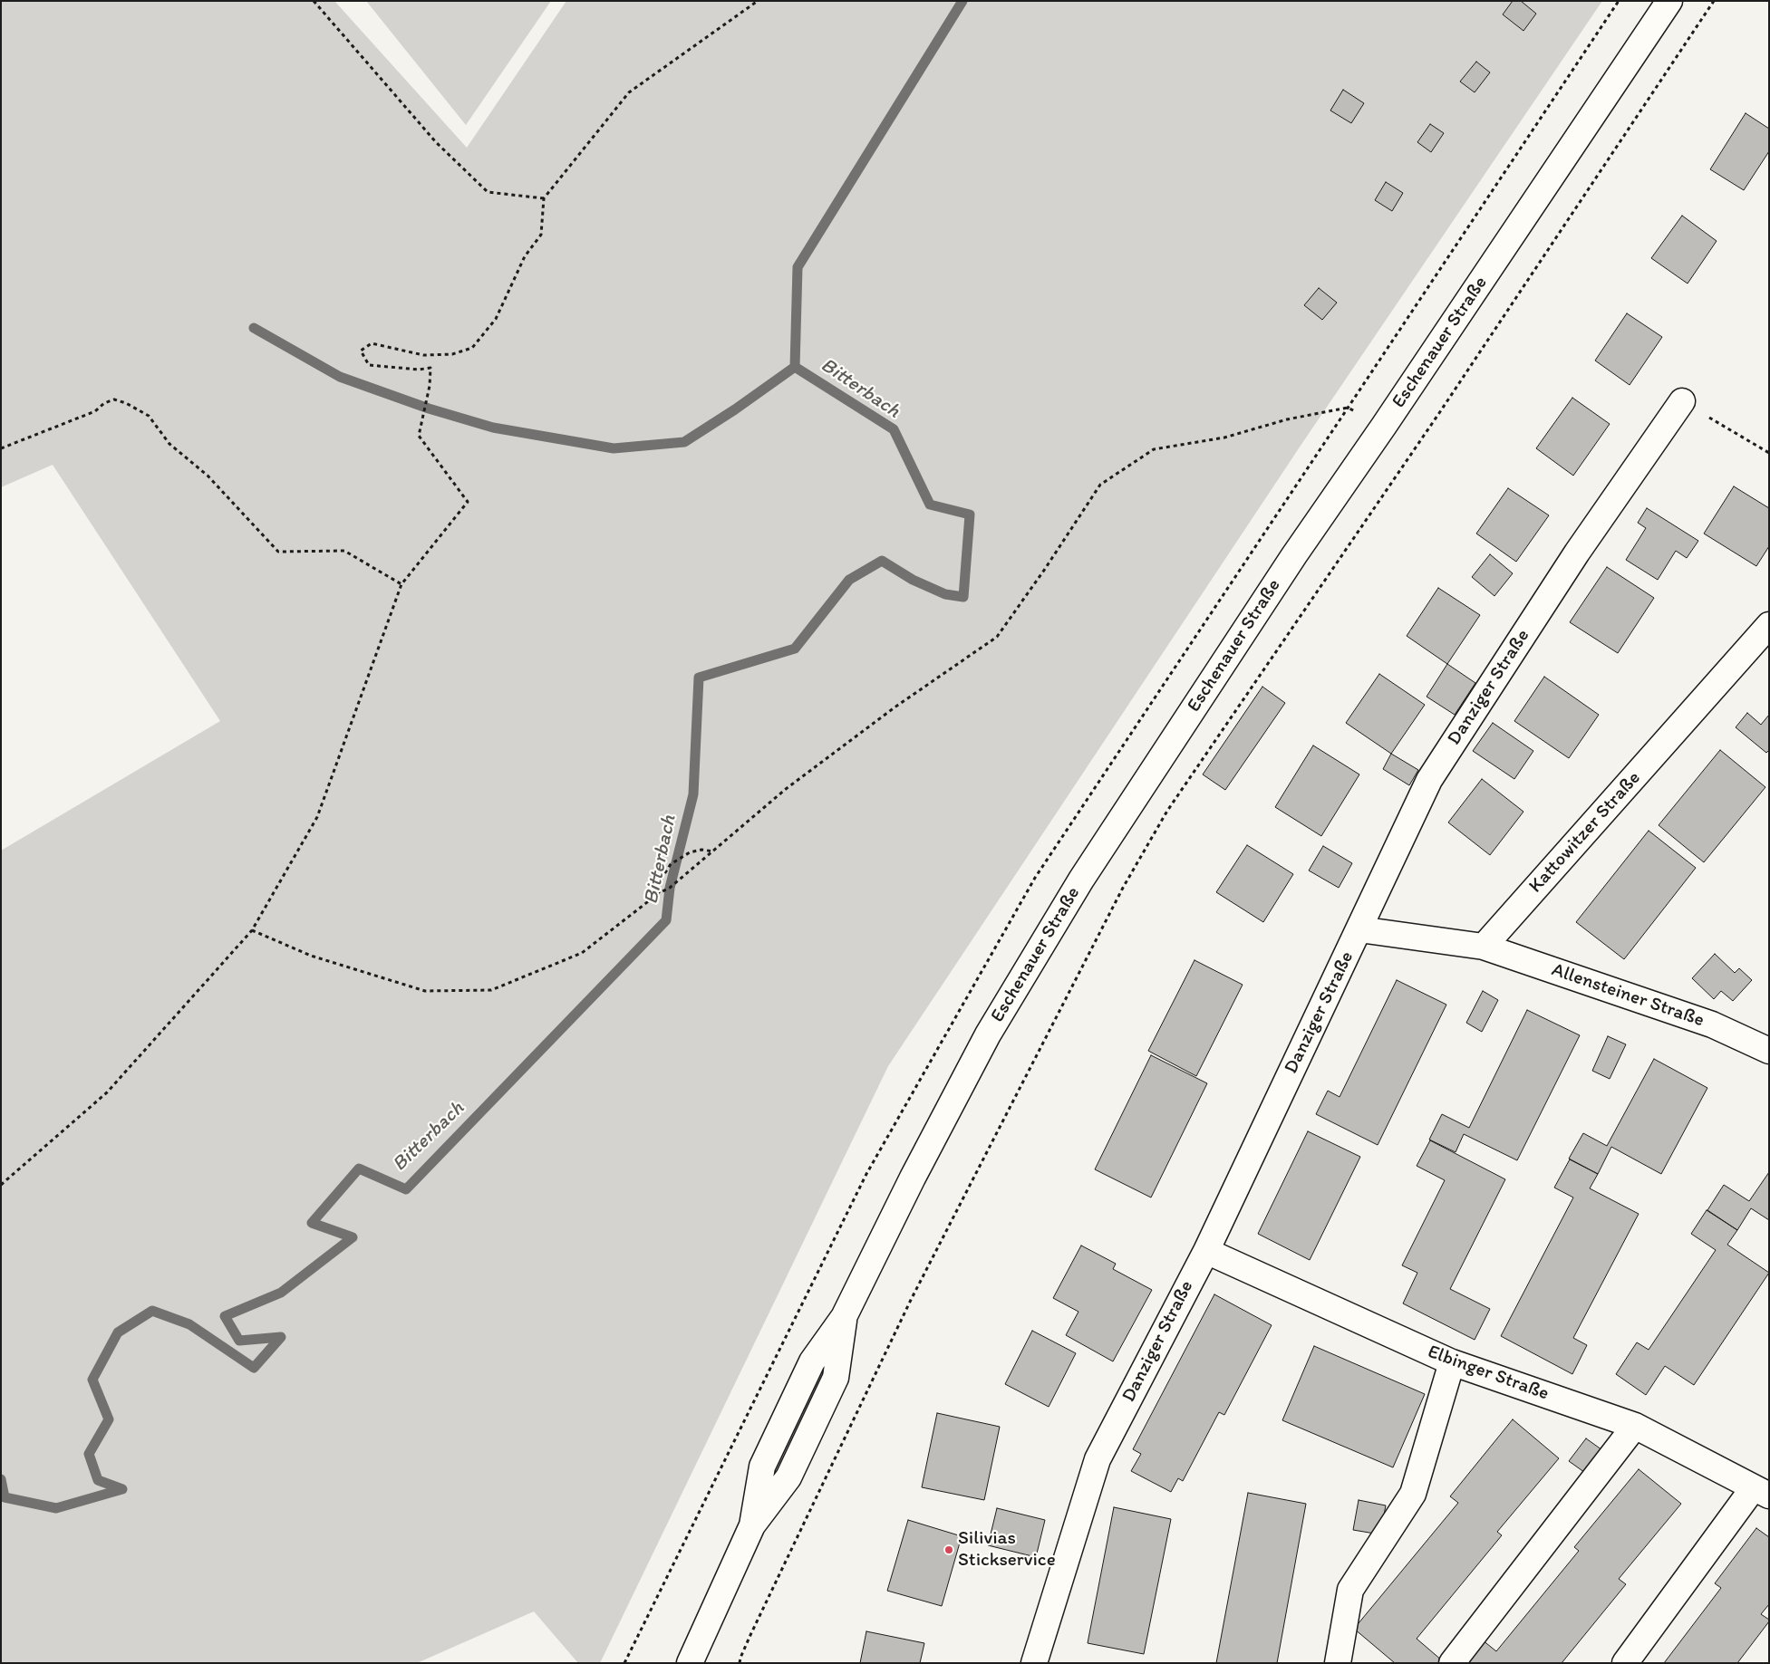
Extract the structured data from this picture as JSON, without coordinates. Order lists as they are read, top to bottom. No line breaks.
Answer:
{"streets":{"street":["Eschenauer Straße","Danziger Straße","Kattowitzer Straße","Allensteiner Straße","Elbinger Straße"]},"crossings":[["Danziger Straße","Elbinger Straße"],["Kattowitzer Straße","Allensteiner Straße"]],"water":["Bitterbach"],"places":["Silivias Stickservice"]}
